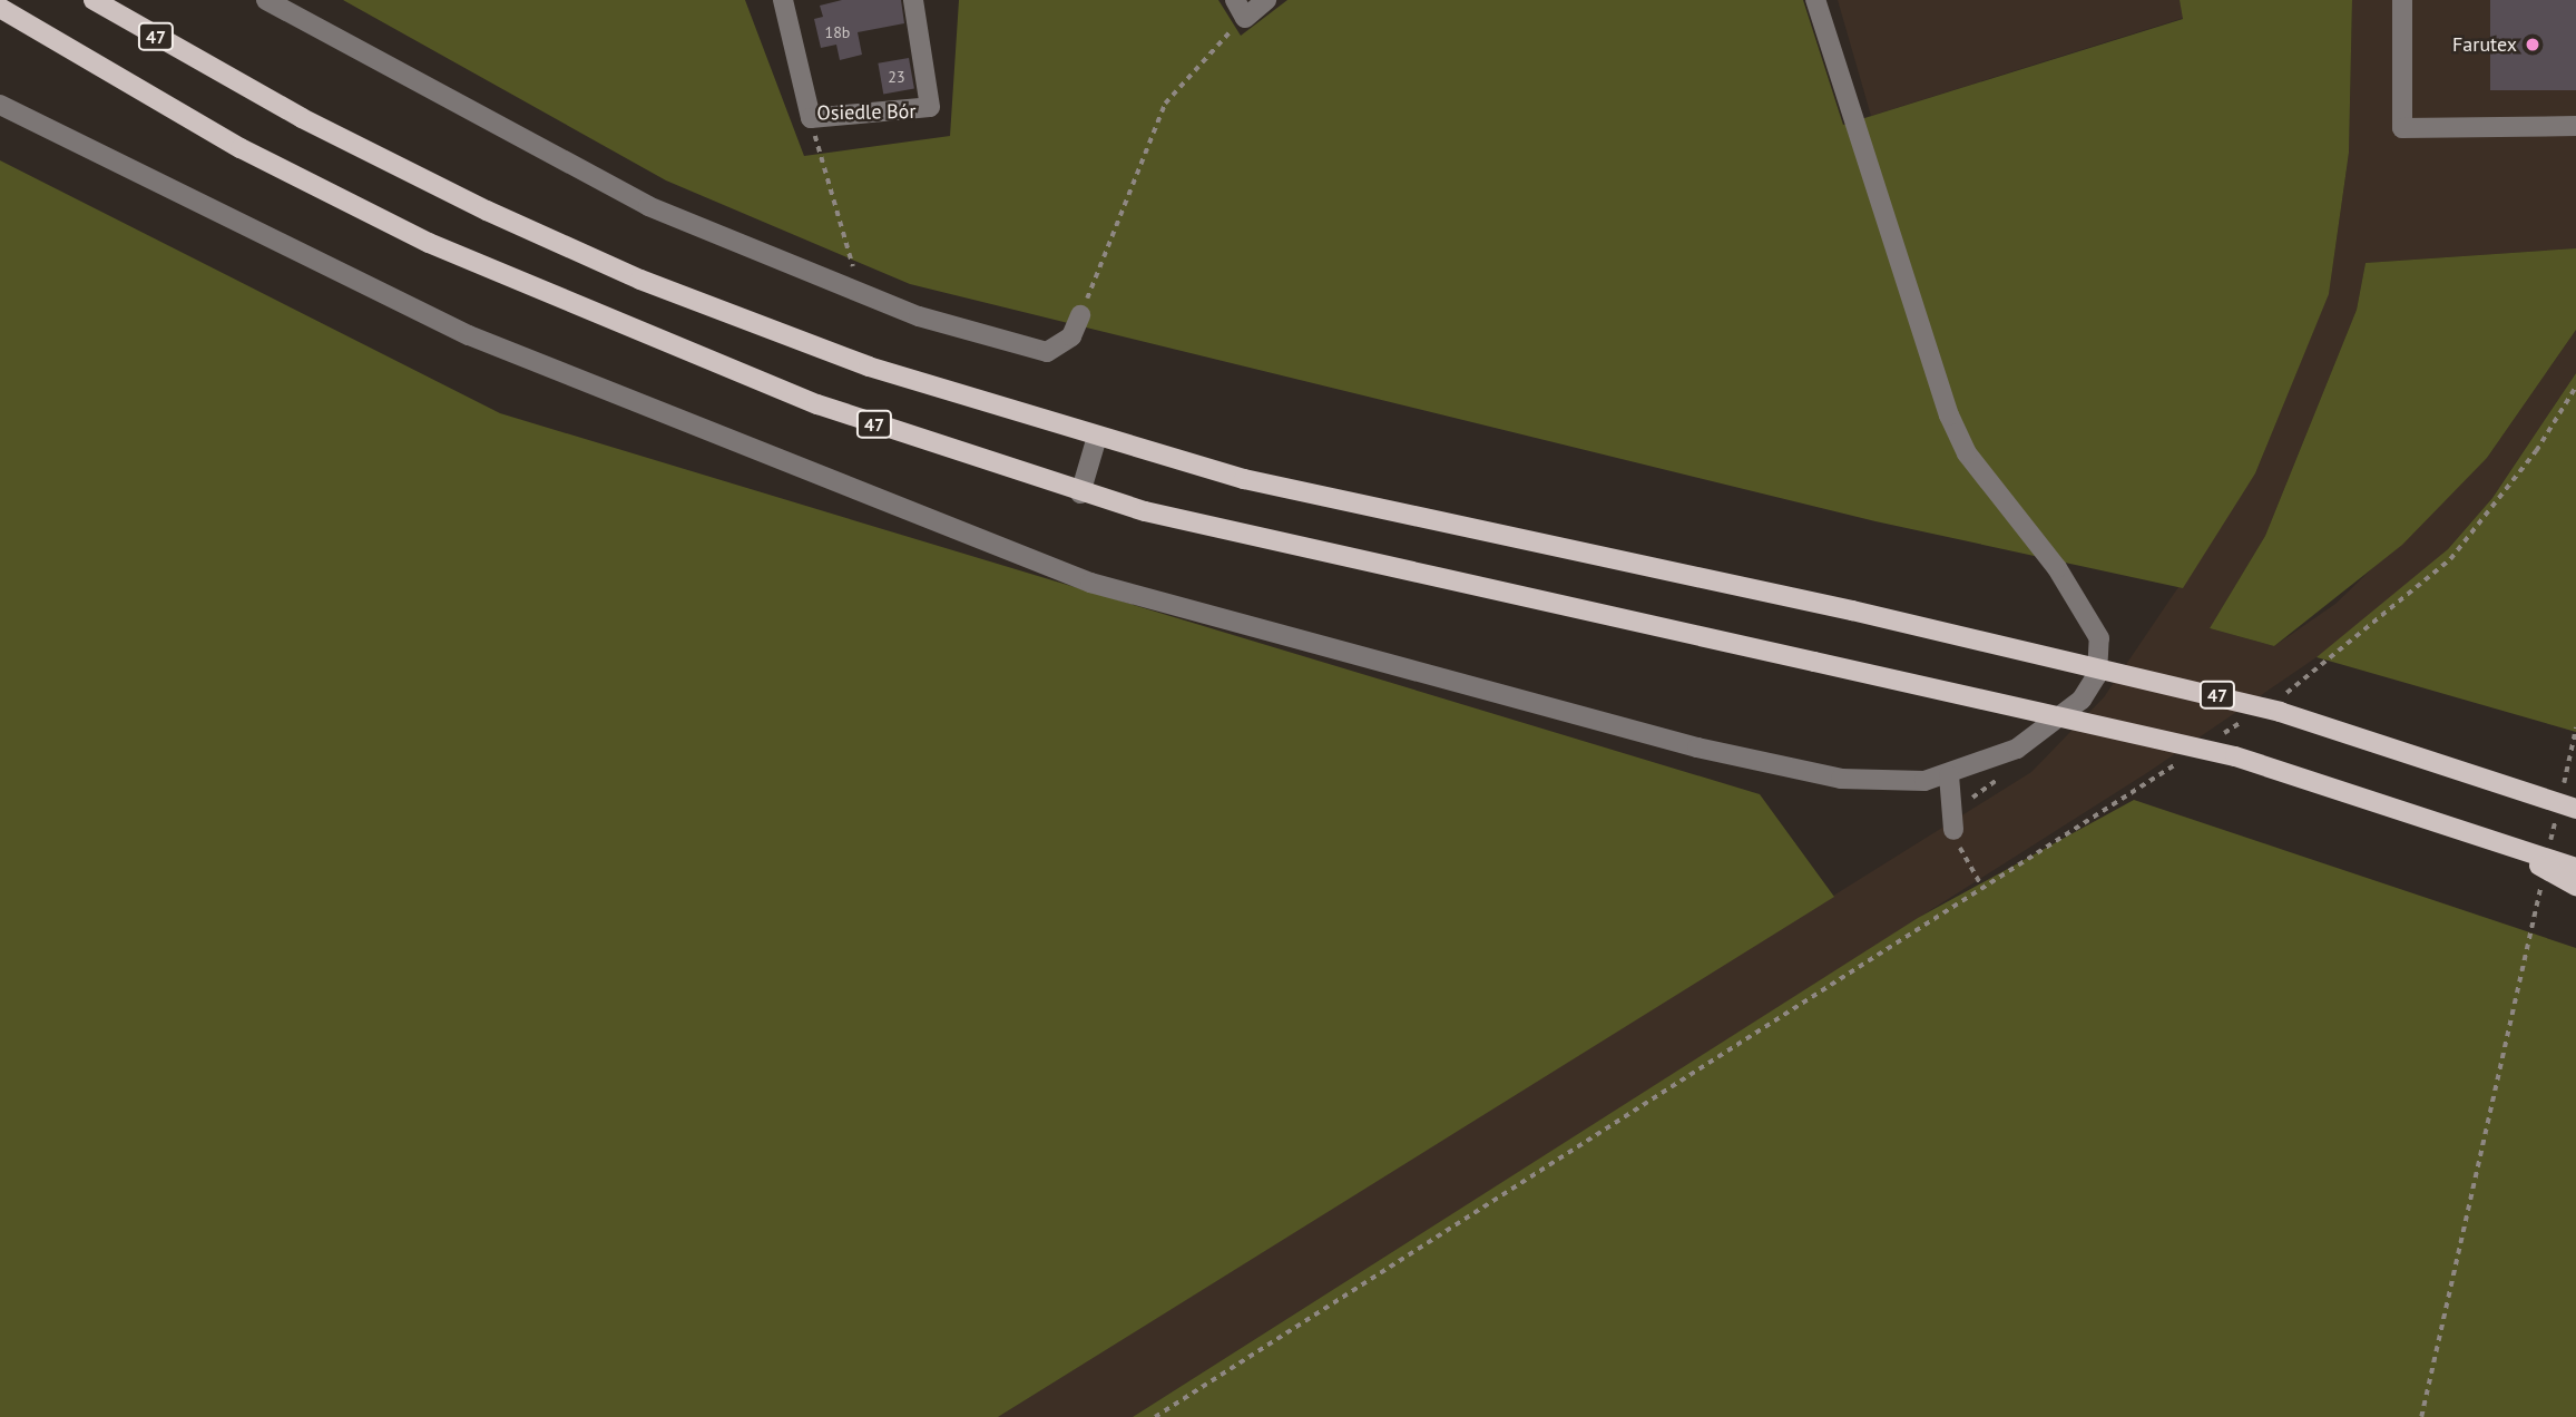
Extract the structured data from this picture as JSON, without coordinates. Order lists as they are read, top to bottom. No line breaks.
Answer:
{"streets":{"main road":["47"],"street":["Osiedle Bór"]},"places":["Farutex"],"house_numbers":["18b","23"]}
